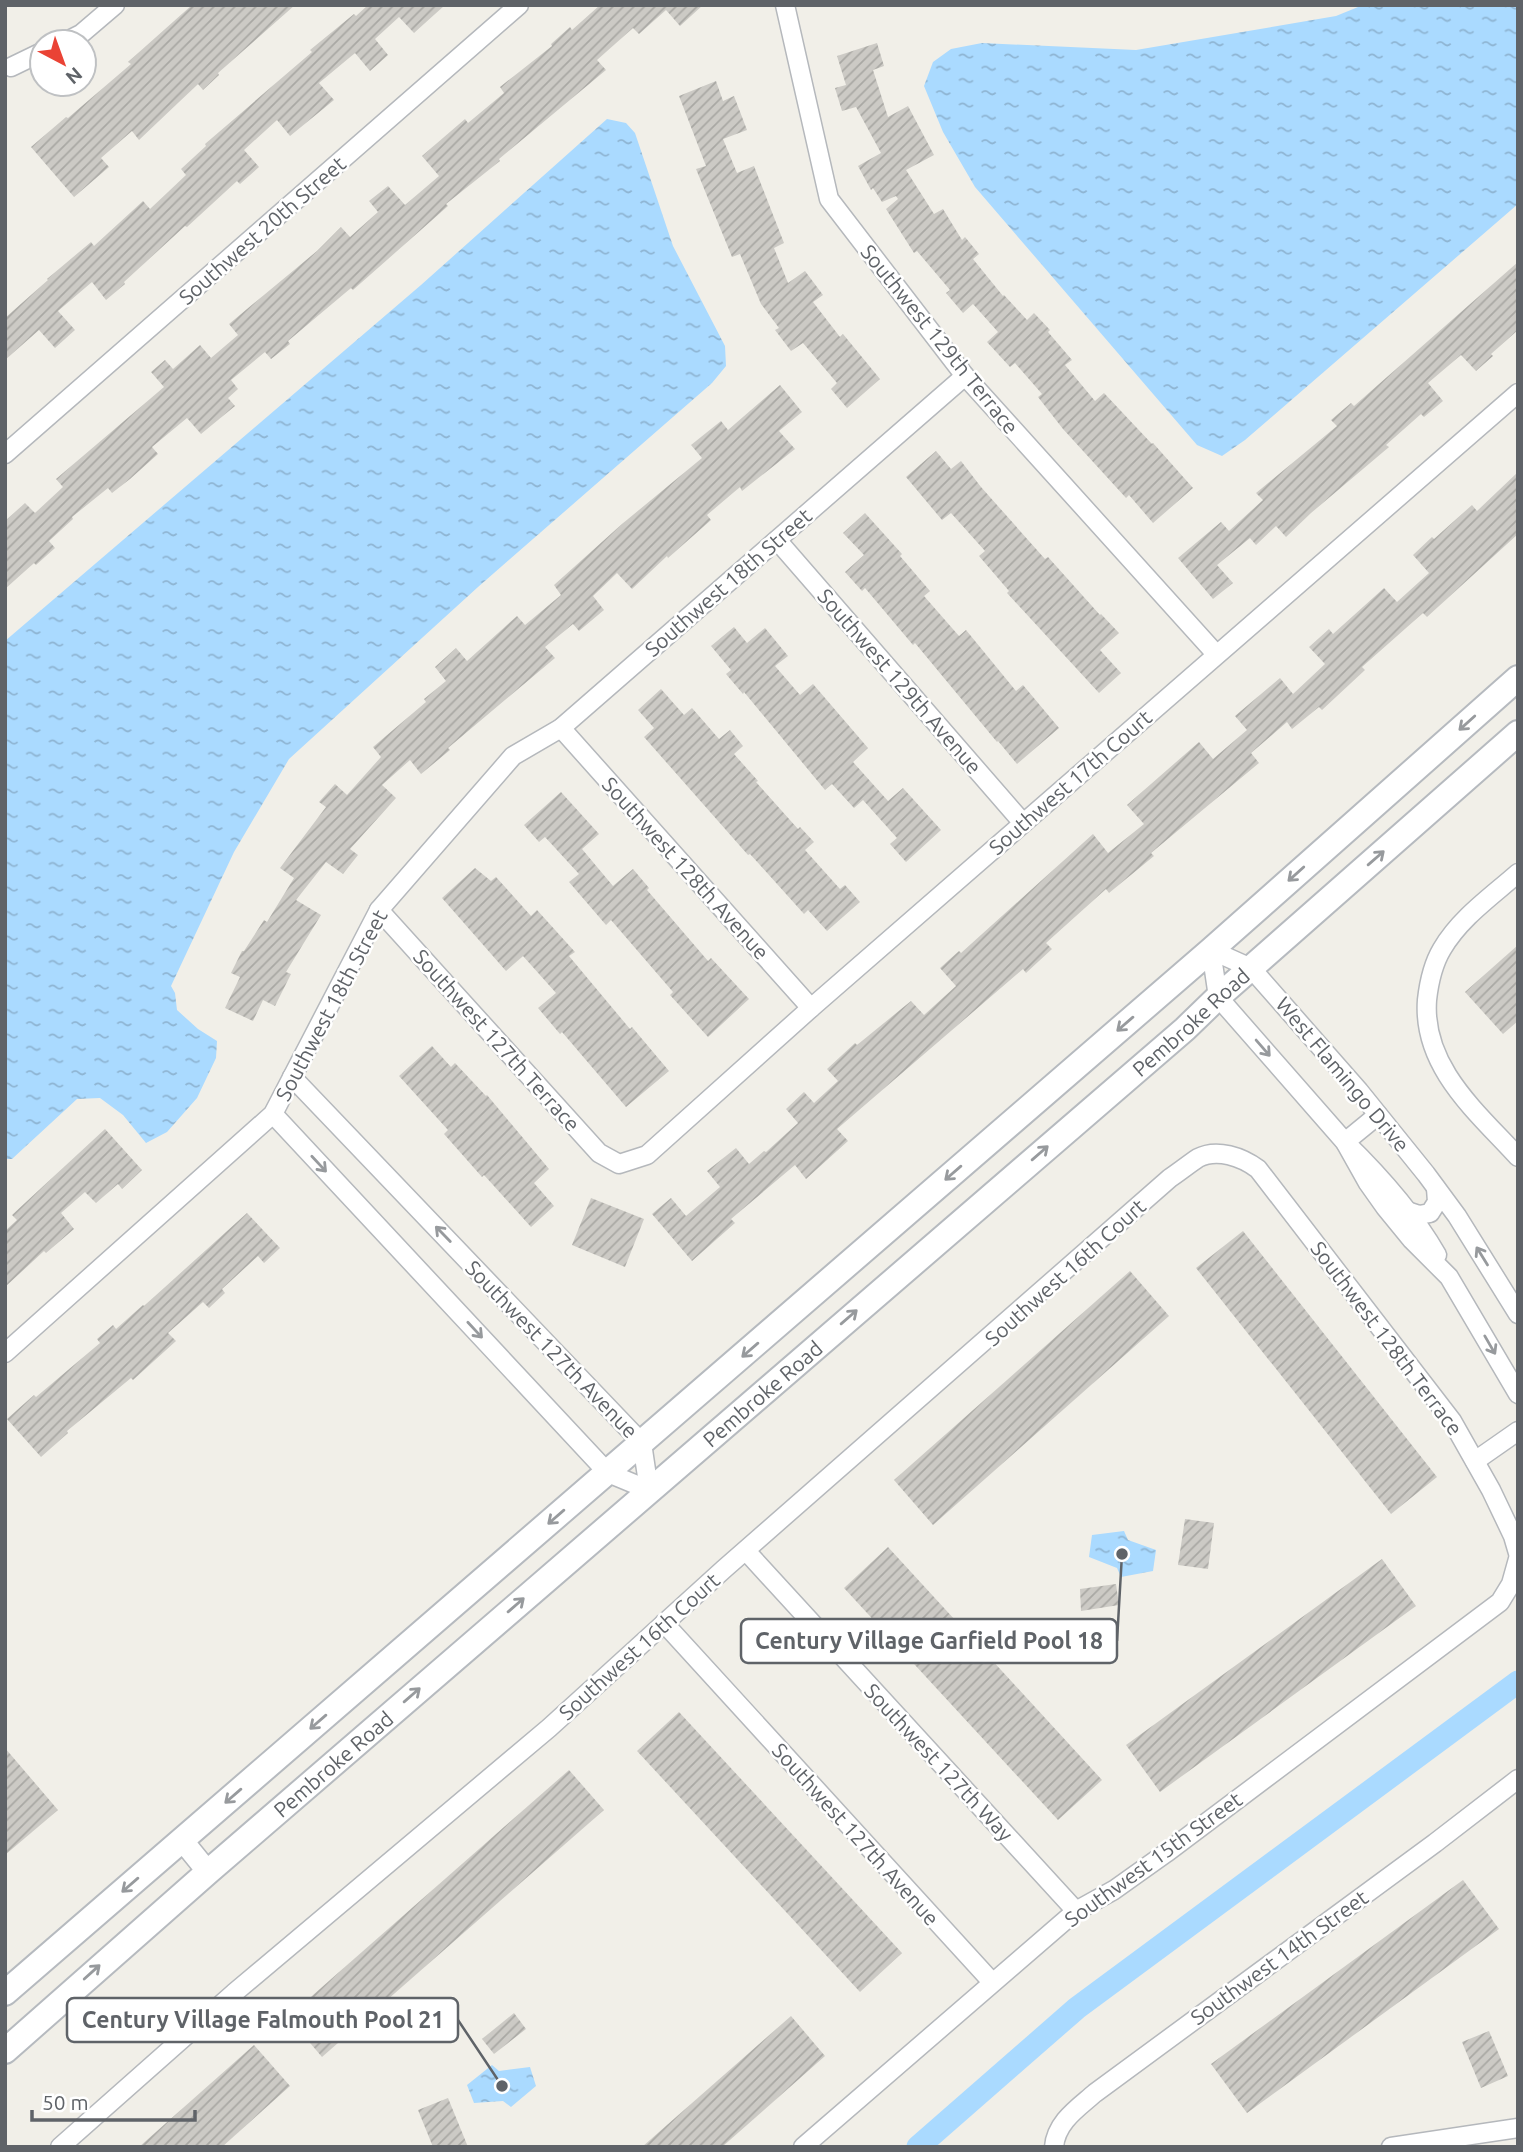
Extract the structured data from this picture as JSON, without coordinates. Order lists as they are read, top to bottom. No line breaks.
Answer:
{"streets":{"main road":["Pembroke Road"],"street":["Southwest 20th Street","Southwest 129th Terrace","Southwest 18th Street","Southwest 129th Avenue","Southwest 17th Court","Southwest 128th Avenue","Southwest 127th Terrace","West Flamingo Drive","Southwest 16th Court","Southwest 128th Terrace","Southwest 127th Avenue","Southwest 127th Way","Southwest 15th Street","Southwest 14th Street"]},"crossings":[["Southwest 129th Terrace","Southwest 18th Street"],["Southwest 129th Terrace","Southwest 17th Court"],["Southwest 18th Street","Southwest 129th Avenue"],["Southwest 18th Street","Southwest 128th Avenue"],["Southwest 18th Street","Southwest 127th Terrace"],["Southwest 18th Street","Southwest 127th Avenue"],["Southwest 129th Avenue","Southwest 17th Court"],["Southwest 17th Court","Southwest 128th Avenue"],["Southwest 17th Court","Southwest 127th Terrace"],["Pembroke Road","West Flamingo Drive"],["Pembroke Road","Southwest 127th Avenue"],["Southwest 16th Court","Southwest 128th Terrace"],["Southwest 16th Court","Southwest 127th Avenue"],["Southwest 16th Court","Southwest 127th Way"],["Southwest 127th Avenue","Southwest 15th Street"],["Southwest 127th Way","Southwest 15th Street"]],"places":["Century Village Garfield Pool 18","Century Village Falmouth Pool 21"],"scale_bar":"50 m","north":"bottom right"}
